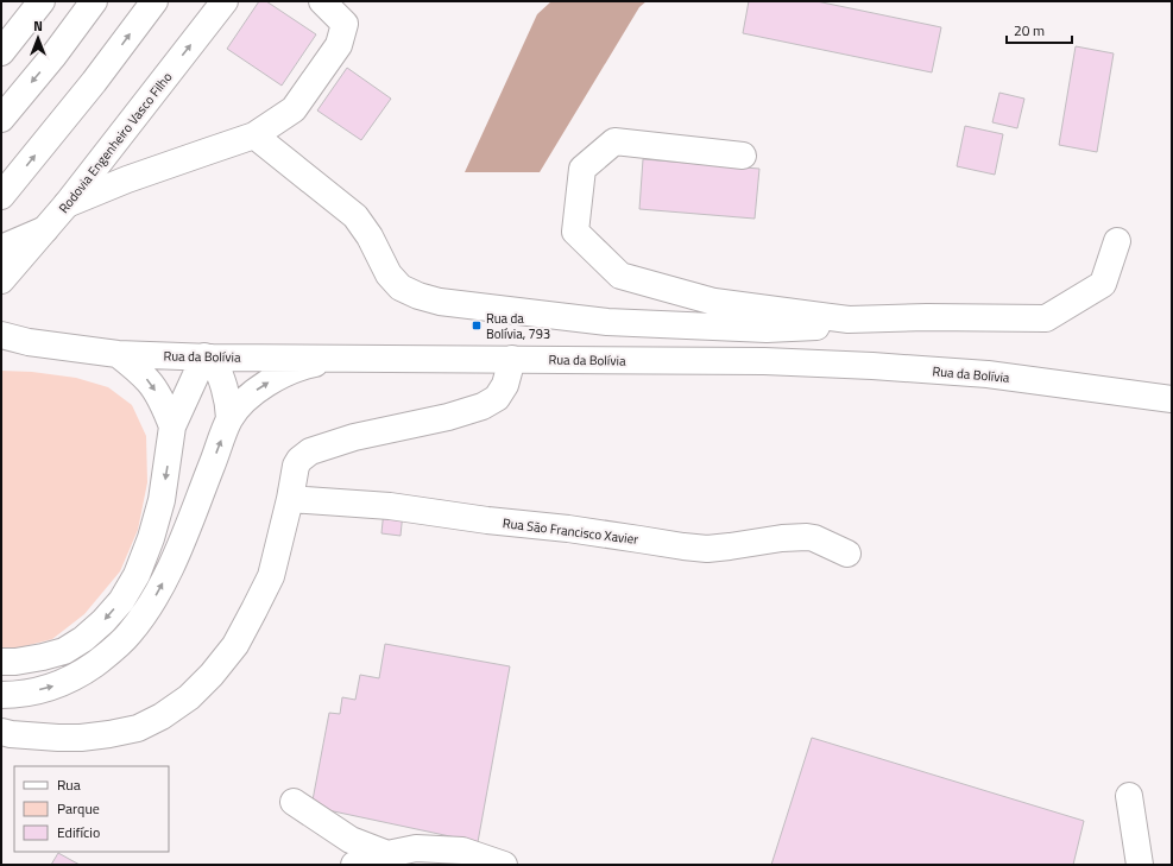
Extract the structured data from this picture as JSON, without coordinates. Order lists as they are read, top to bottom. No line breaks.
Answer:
{"streets":{"main road":["Rodovia Engenheiro Vasco Filho","Rua da Bolívia","Rua São Francisco Xavier"]},"places":{"transit":["Rua da Bolívia, 793"]},"legend":["Rua","Parque","Edifício"],"scale_bar":"20 m","north":"top"}
